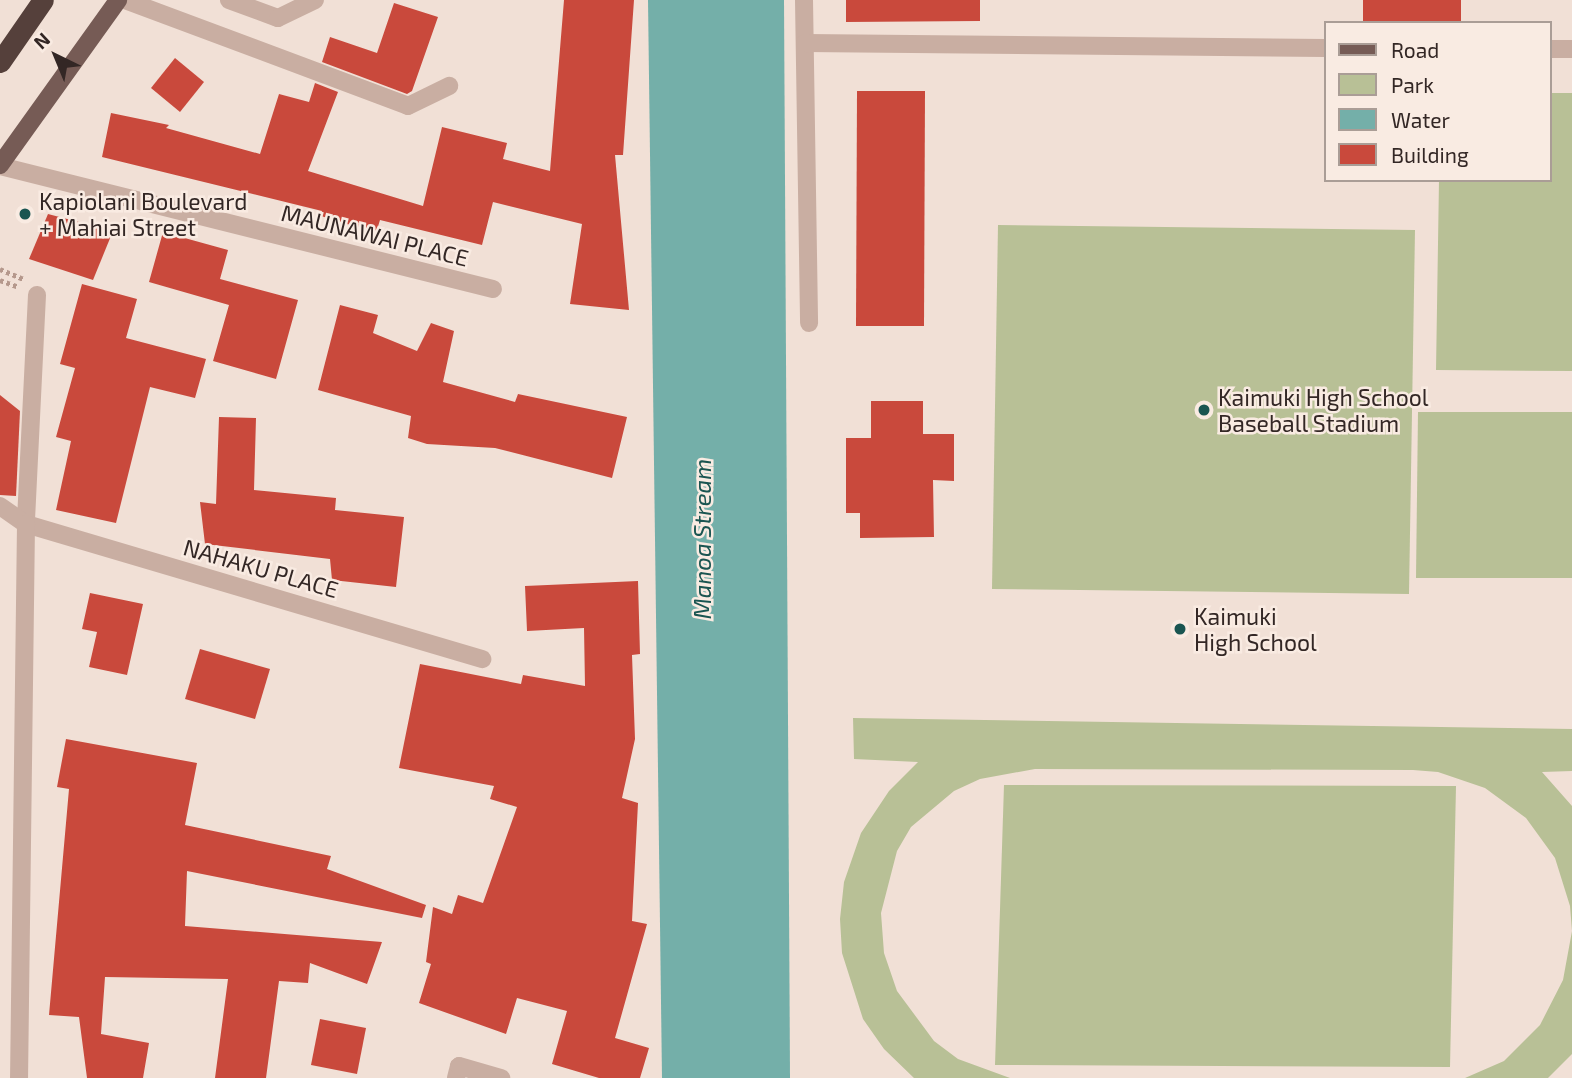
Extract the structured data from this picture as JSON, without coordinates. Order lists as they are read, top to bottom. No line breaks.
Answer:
{"streets":{"street":["MAUNAWAI PLACE","NAHAKU PLACE"]},"water":["Manoa Stream"],"places":["Kapiolani Boulevard + Mahiai Street","Kaimuki High School Baseball Stadium","Kaimuki High School"],"legend":["Road","Park","Water","Building"],"north":"top left"}
